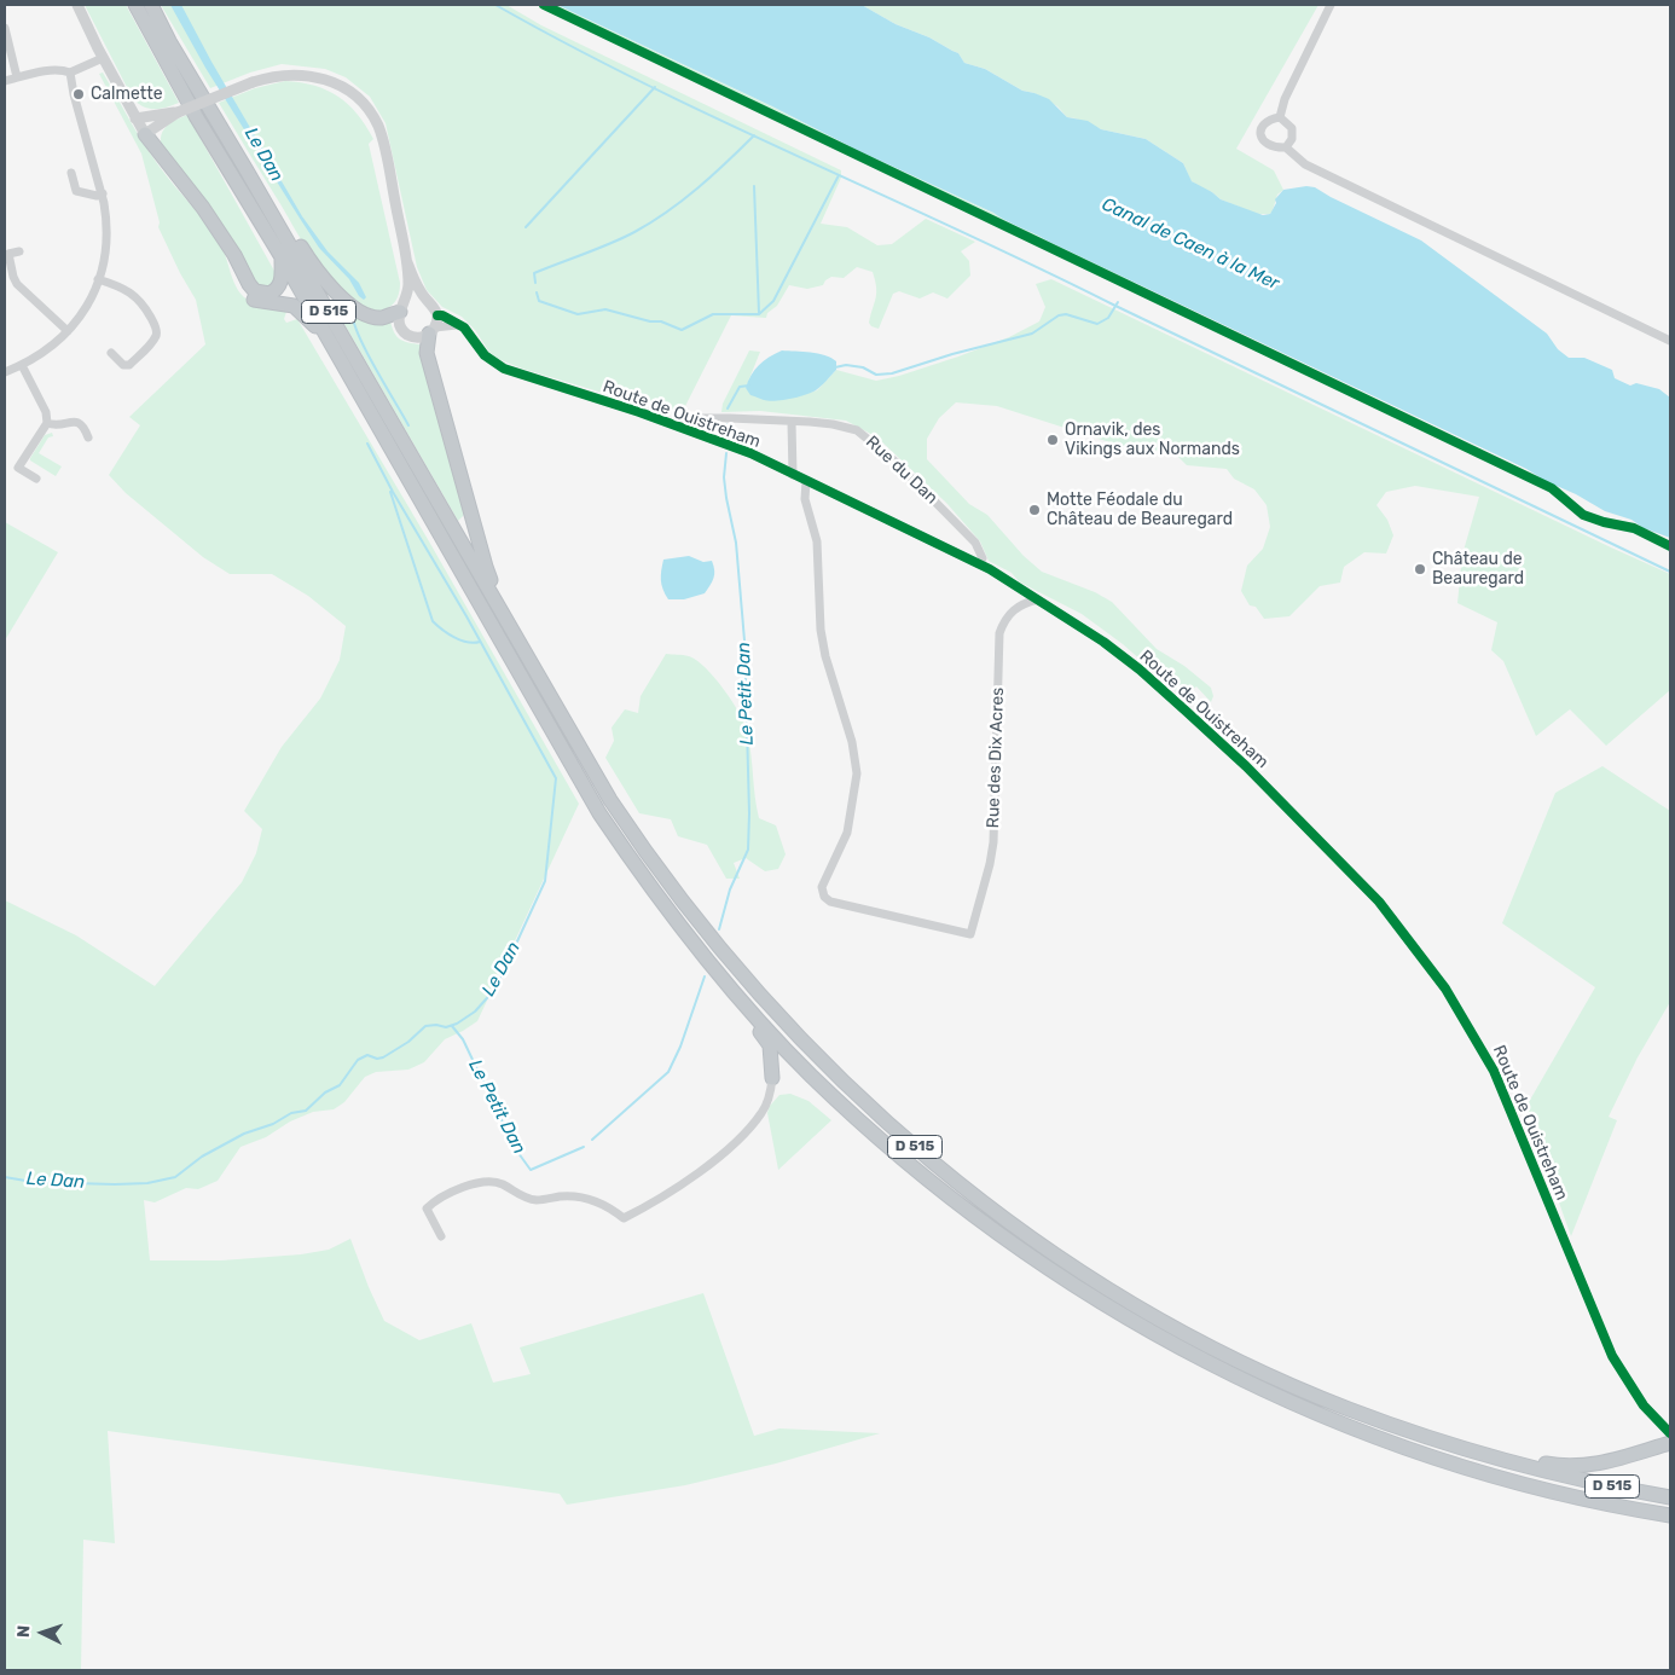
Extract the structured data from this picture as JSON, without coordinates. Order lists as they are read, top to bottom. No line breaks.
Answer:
{"streets":{"highway":["D 515"],"street":["Route de Ouistreham","Rue du Dan","Rue des Dix Acres"]},"crossings":[["Route de Ouistreham","Rue du Dan"],["Route de Ouistreham","Rue des Dix Acres"]],"water":["Le Dan","Canal de Caen à la Mer","Le Petit Dan"],"places":["Calmette","Ornavik, des Vikings aux Normands","Motte Féodale du Château de Beauregard","Château de Beauregard"],"north":"left"}
